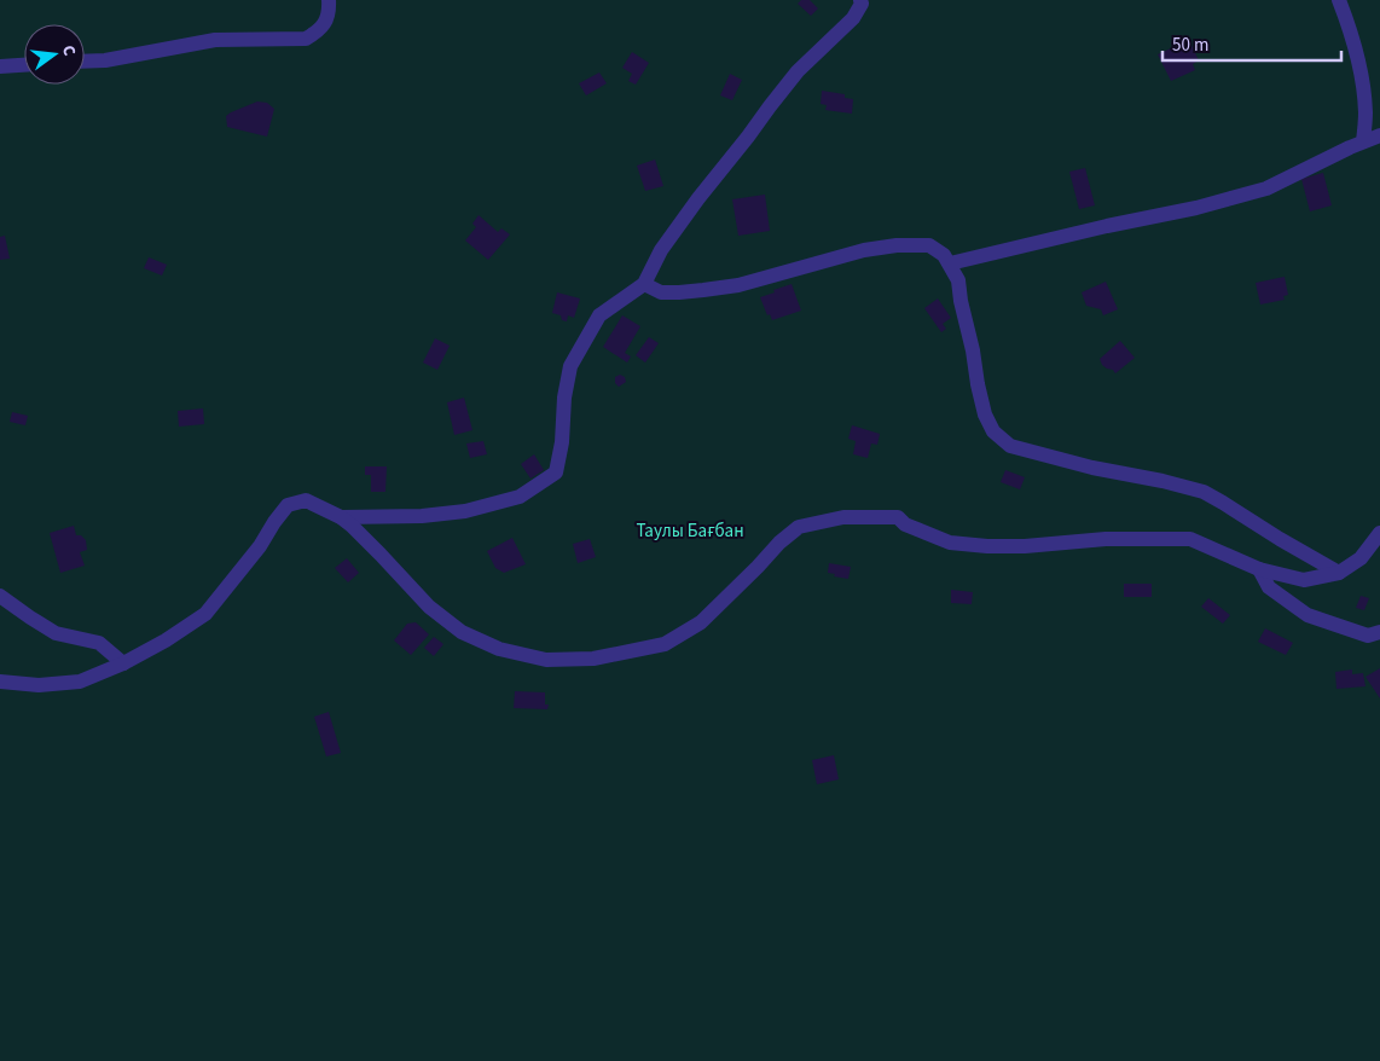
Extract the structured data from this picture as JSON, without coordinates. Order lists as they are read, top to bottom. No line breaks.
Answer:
{"parks":["Таулы Бағбан"],"scale_bar":"50 m","north":"right"}
